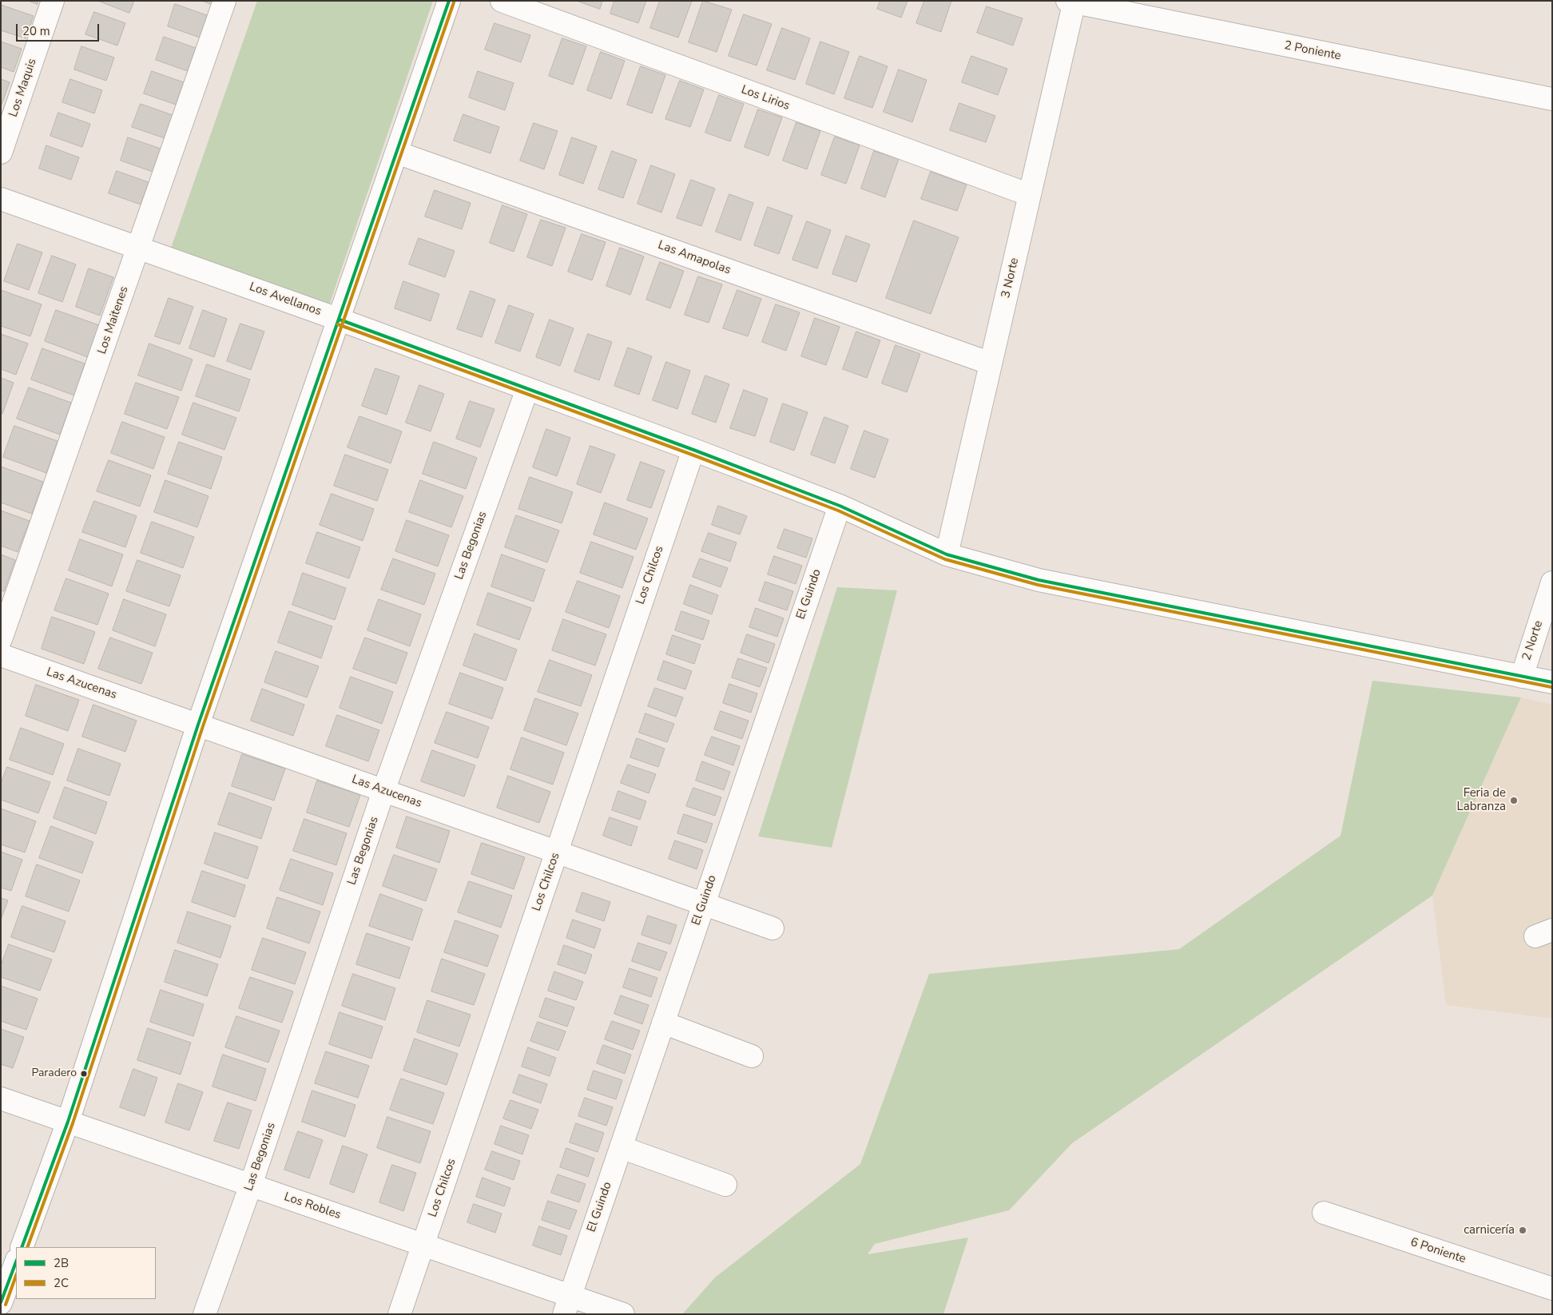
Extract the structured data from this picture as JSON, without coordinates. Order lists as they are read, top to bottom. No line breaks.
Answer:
{"streets":{"street":["2 Poniente","Los Maquis","Los Lirios","Las Amapolas","3 Norte","Los Avellanos","Los Maitenes","Las Begonias","Los Chilcos","El Guindo","2 Norte","Las Azucenas","Los Robles","6 Poniente"]},"crossings":[["2 Poniente","3 Norte"],["Los Lirios","3 Norte"],["Las Amapolas","3 Norte"],["3 Norte","Los Avellanos"],["Los Avellanos","Los Maitenes"],["Los Avellanos","Las Begonias"],["Los Avellanos","Los Chilcos"],["Los Avellanos","El Guindo"],["Los Avellanos","2 Norte"],["Las Begonias","Las Azucenas"],["Las Begonias","Los Robles"],["Los Chilcos","Las Azucenas"],["Los Chilcos","Los Robles"],["El Guindo","Las Azucenas"],["El Guindo","Los Robles"]],"places":["Feria de Labranza","Paradero","carnicería"],"lines":["transit line 2B","transit line 2C"],"legend":["2B","2C"],"scale_bar":"20 m"}
